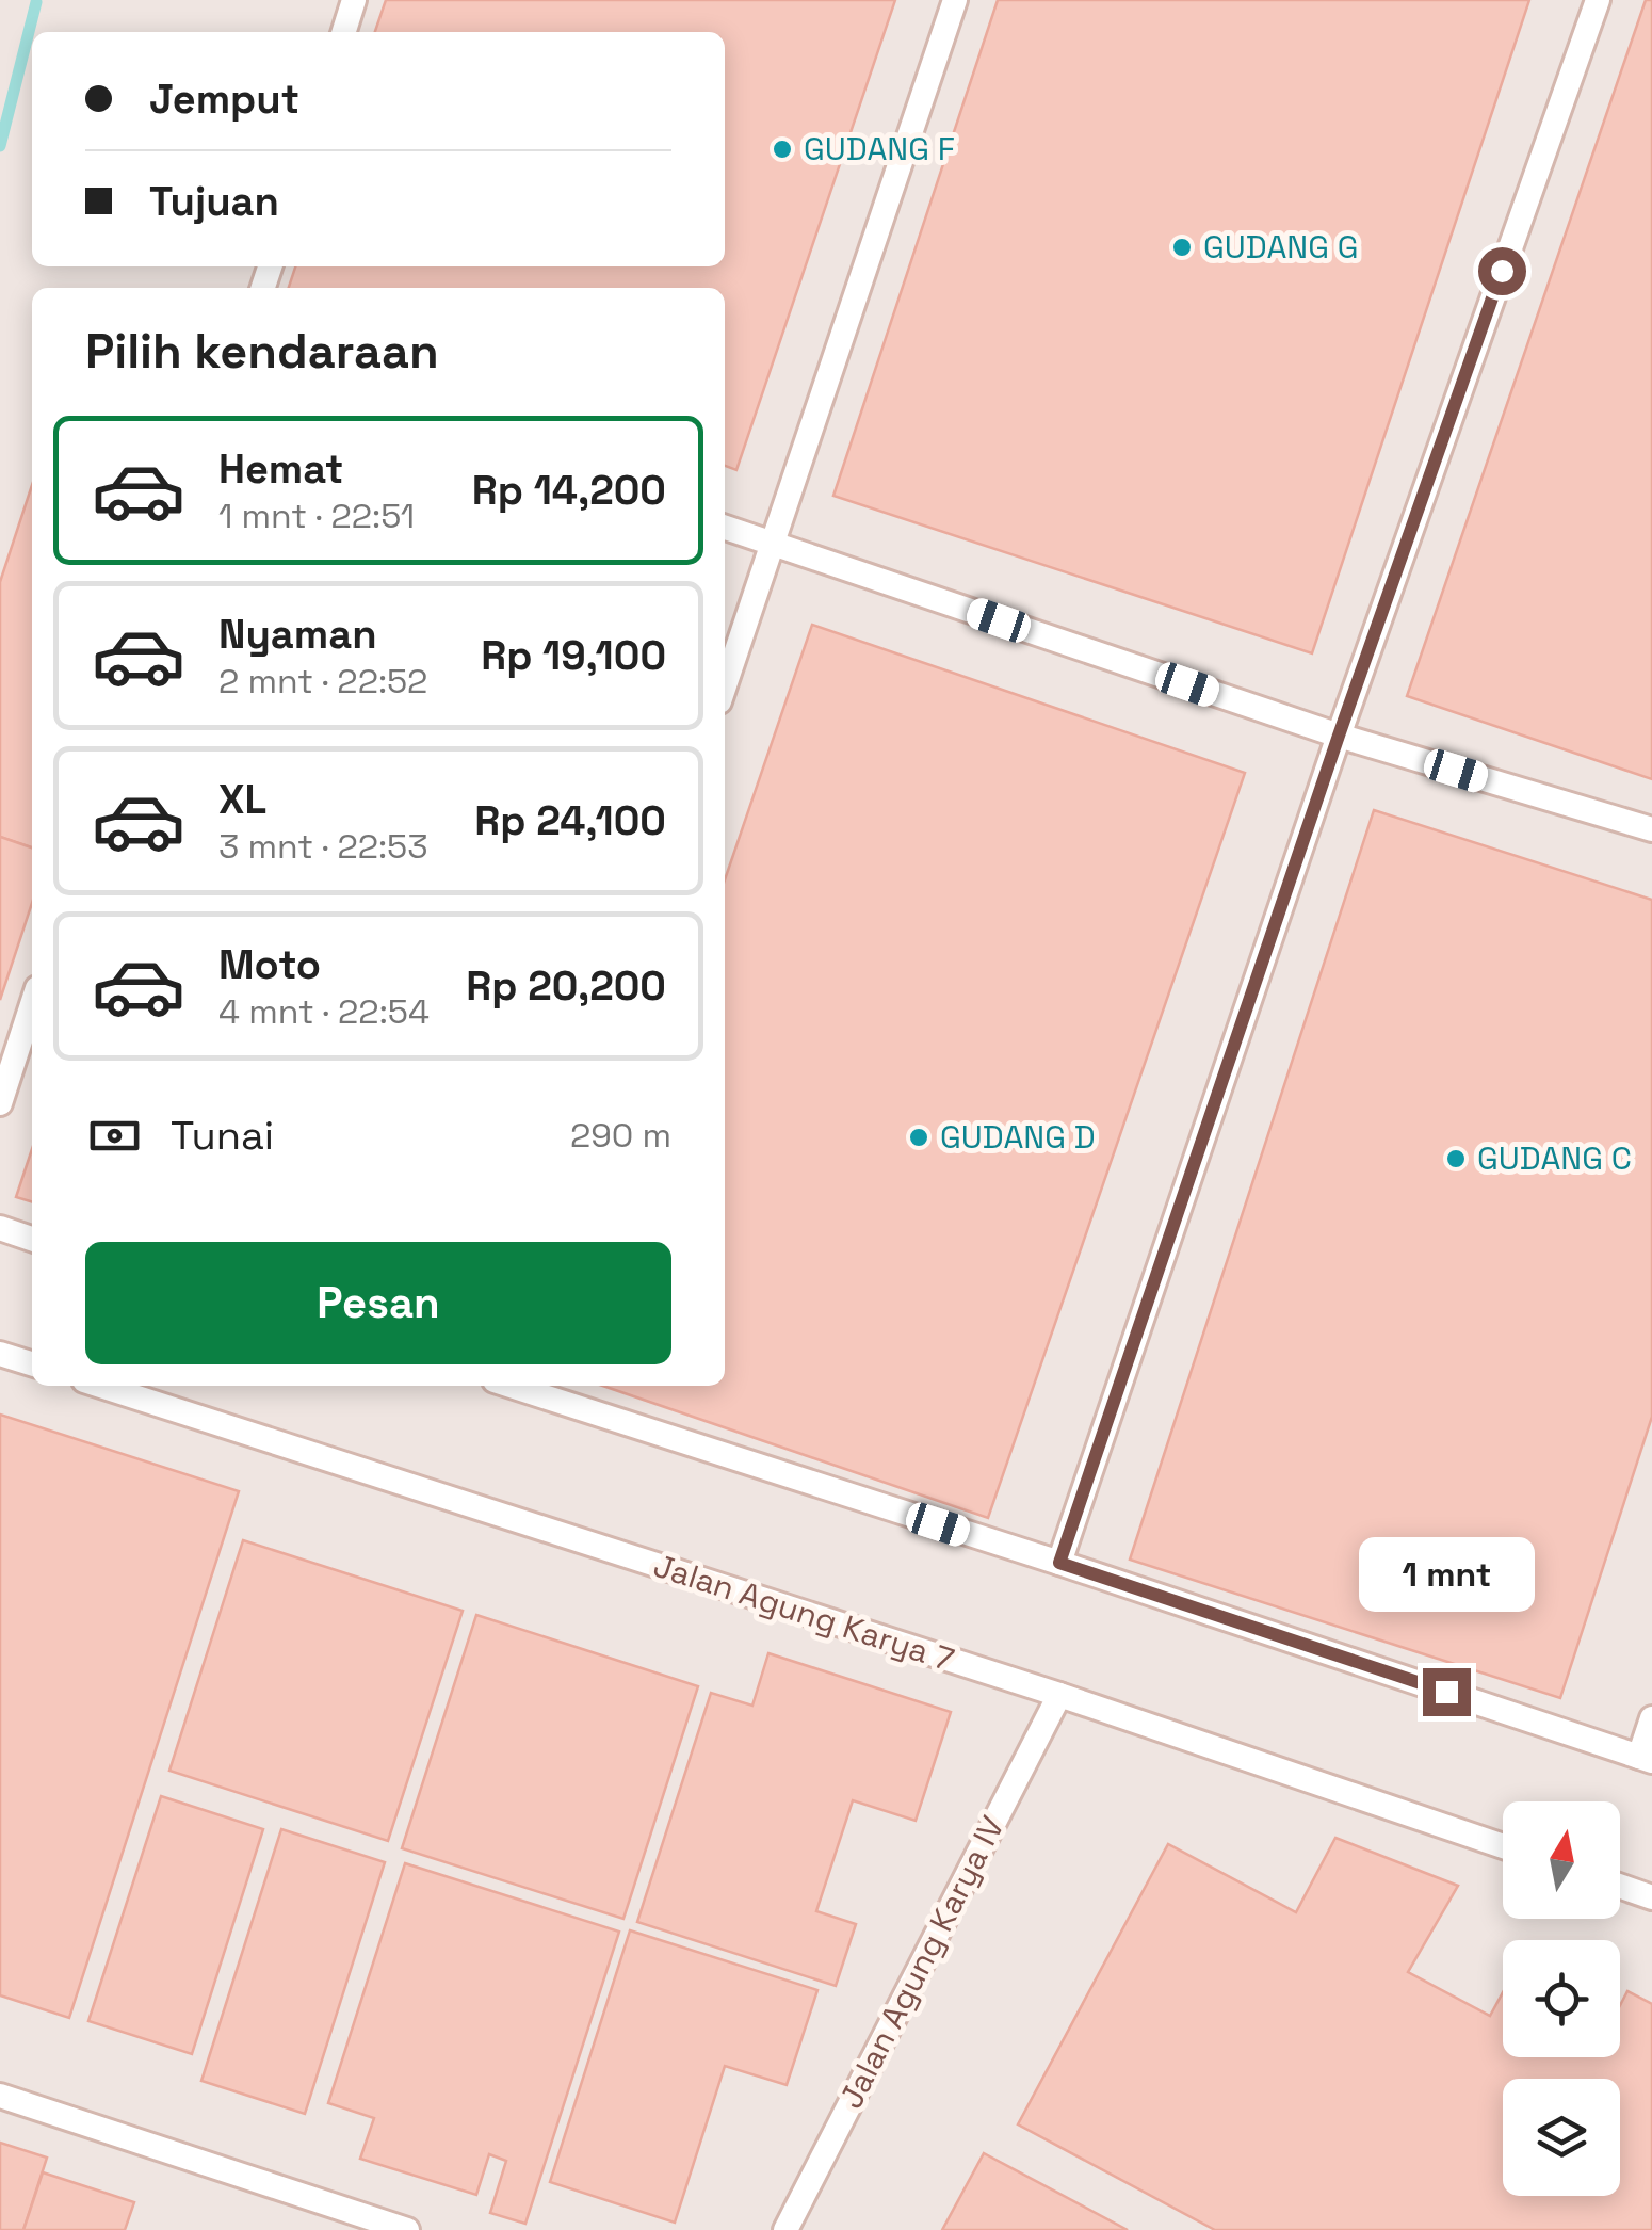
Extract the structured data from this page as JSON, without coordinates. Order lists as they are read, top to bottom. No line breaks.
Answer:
{"streets":{"lane":["Jalan Agung Karya 7","Jalan Agung Karya IV"]},"crossings":[["Jalan Agung Karya 7","Jalan Agung Karya IV"]],"places":["GUDANG F","GUDANG G","GUDANG D","GUDANG C"],"north":"top","page":{"banner":["Jemput","Tujuan"],"heading":"Pilih kendaraan","list":[{"name":"Hemat","note":"1 mnt · 22:51","value":"Rp 14,200"},{"name":"Nyaman","note":"2 mnt · 22:52","value":"Rp 19,100"},{"name":"XL","note":"3 mnt · 22:53","value":"Rp 24,100"},{"name":"Moto","note":"4 mnt · 22:54","value":"Rp 20,200"}],"pay":["Tunai","290 m"],"buttons":"Pesan","bubble":"1 mnt"}}
